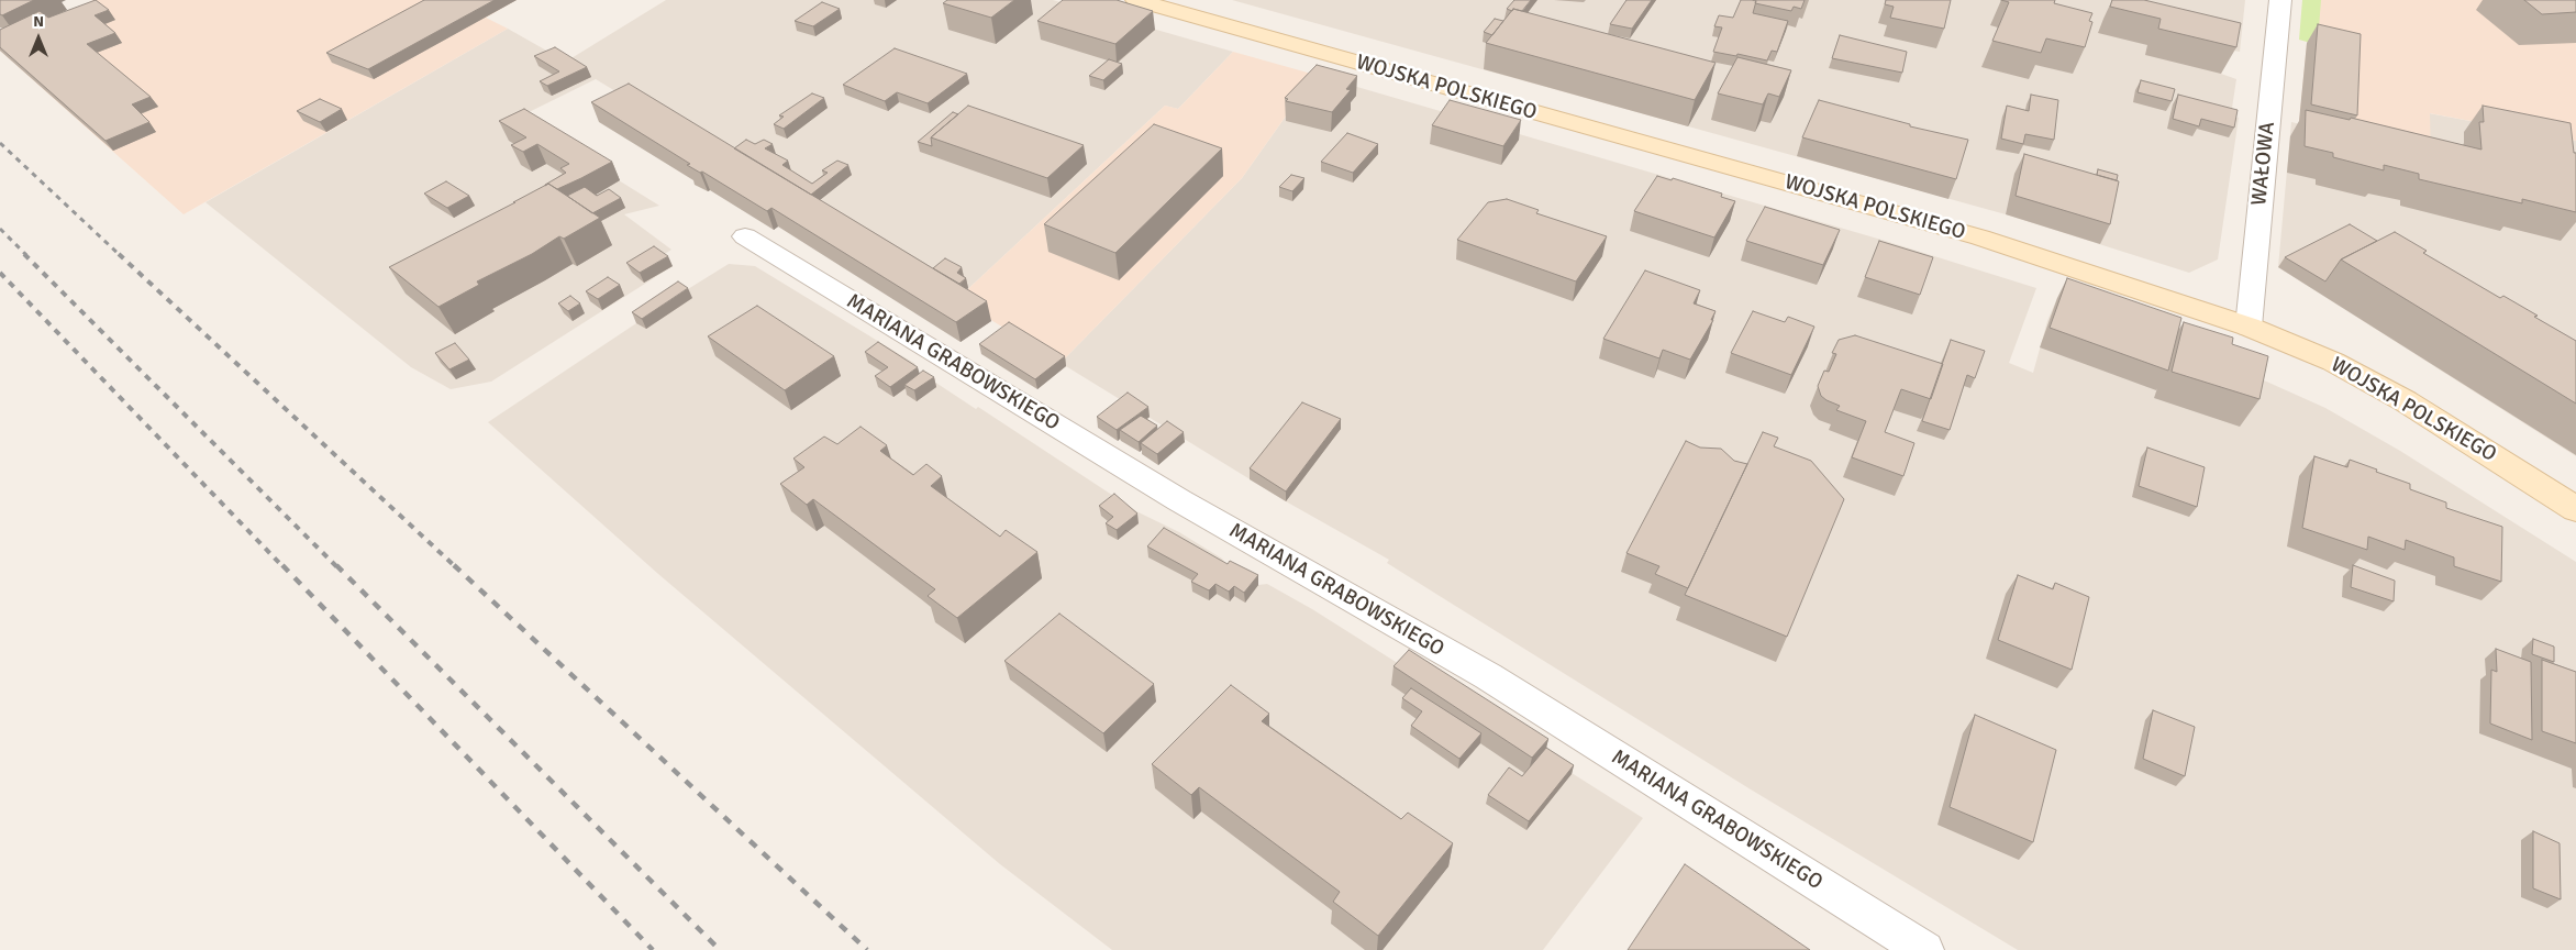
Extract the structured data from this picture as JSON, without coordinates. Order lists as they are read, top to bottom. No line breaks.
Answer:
{"streets":{"street":["WOJSKA POLSKIEGO","WAŁOWA","MARIANA GRABOWSKIEGO"]},"crossings":[["WOJSKA POLSKIEGO","WAŁOWA"]],"north":"top"}
